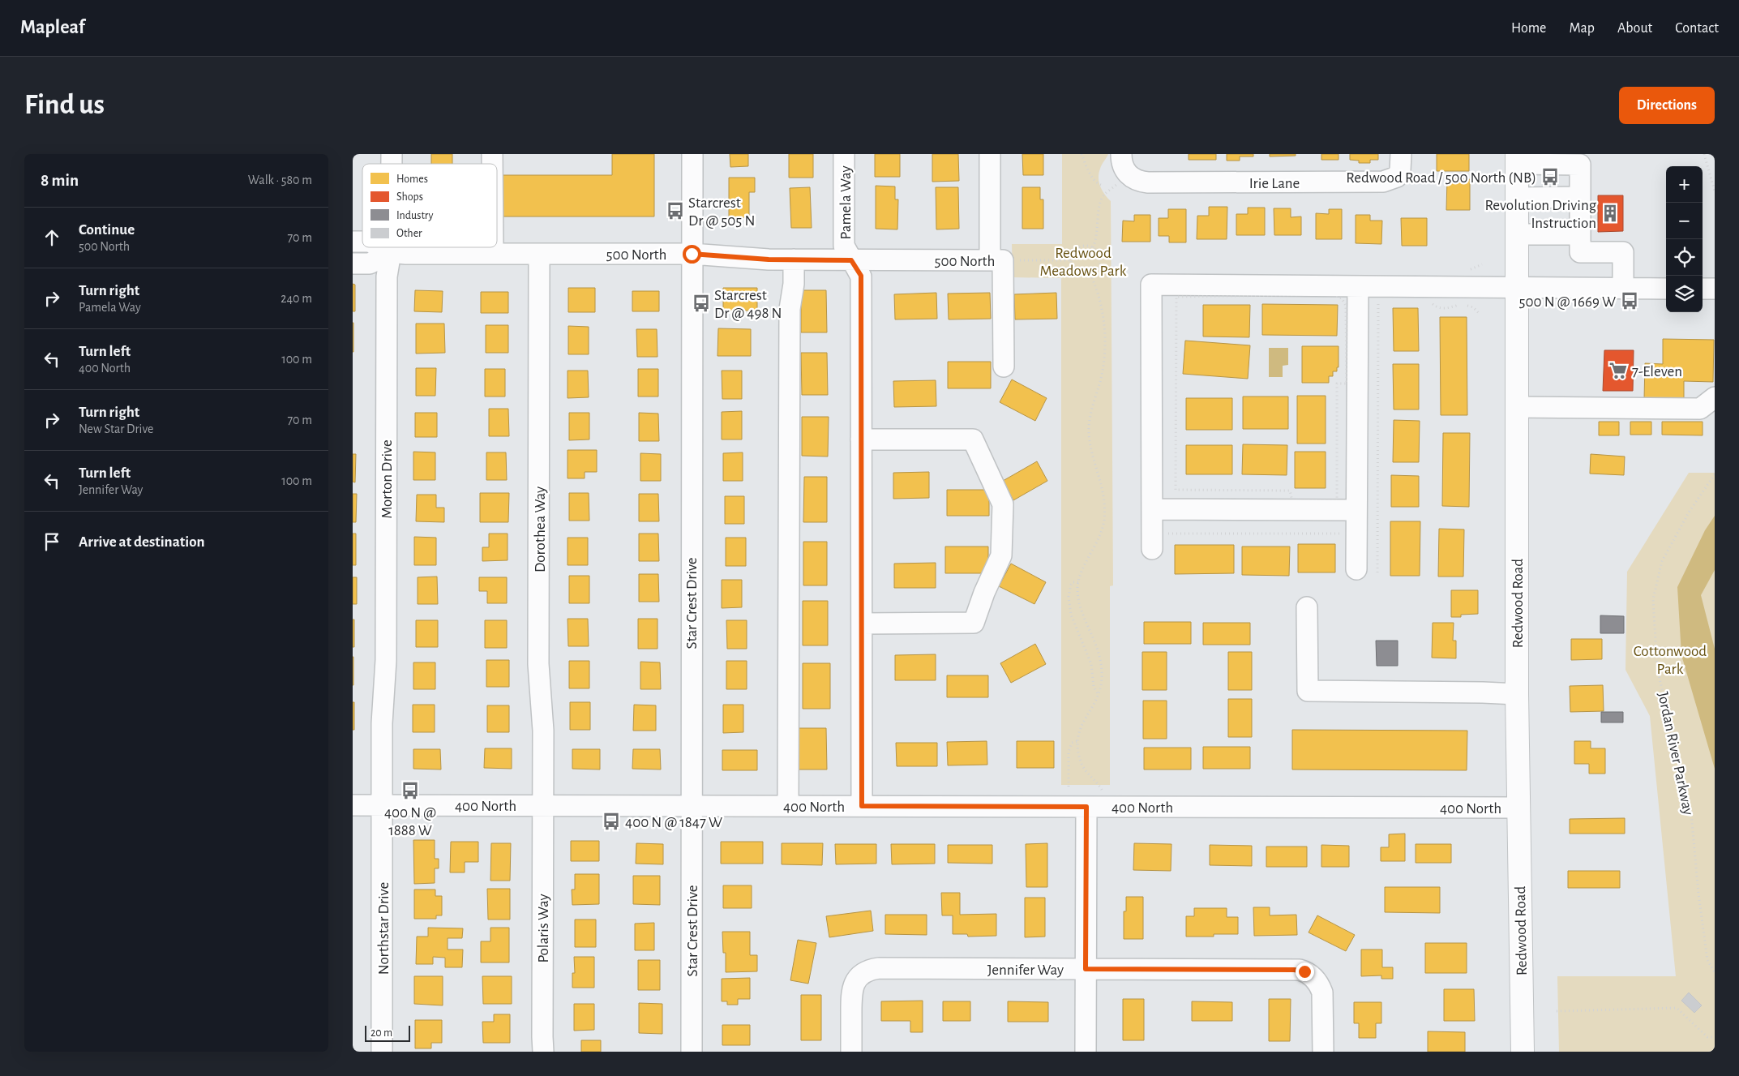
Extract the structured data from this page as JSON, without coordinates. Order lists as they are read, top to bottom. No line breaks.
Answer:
{"streets":{"main road":["Redwood Road"],"street":["Irie Lane","Pamela Way","500 North","Morton Drive","Dorothea Way","Star Crest Drive","400 North","Northstar Drive","Polaris Way","Jennifer Way"],"path":["Jordan River Parkway"]},"crossings":[["Pamela Way","500 North"],["Pamela Way","400 North"],["500 North","Morton Drive"],["500 North","Dorothea Way"],["500 North","Star Crest Drive"],["Morton Drive","400 North"],["Morton Drive","Northstar Drive"],["Dorothea Way","400 North"],["Dorothea Way","Polaris Way"],["Star Crest Drive","400 North"],["Redwood Road","400 North"],["400 North","Northstar Drive"],["400 North","Polaris Way"]],"parks":["Redwood Meadows Park","Cottonwood Park"],"places":{"bus stop":["Redwood Road / 500 North (NB)","Starcrest Dr @ 505 N","500 N @ 1669 W","Starcrest Dr @ 498 N","400 N @ 1888 W","400 N @ 1847 W"],"building":["Revolution Driving Instruction"],"supermarket":["7-Eleven"]},"legend":["Homes","Shops","Industry","Other"],"scale_bar":"20 m","page":{"header":"Mapleaf","nav":["Home","Map","About","Contact"],"buttons":"Directions","title":"Find us","heading":["8 min","Walk · 580 m"],"map_buttons":["+","−"],"list":[["Continue","500 North","70 m"],["Turn right","Pamela Way","240 m"],["Turn left","400 North","100 m"],["Turn right","New Star Drive","70 m"],["Turn left","Jennifer Way","100 m"],"Arrive at destination"],"scale":"20 m"}}
